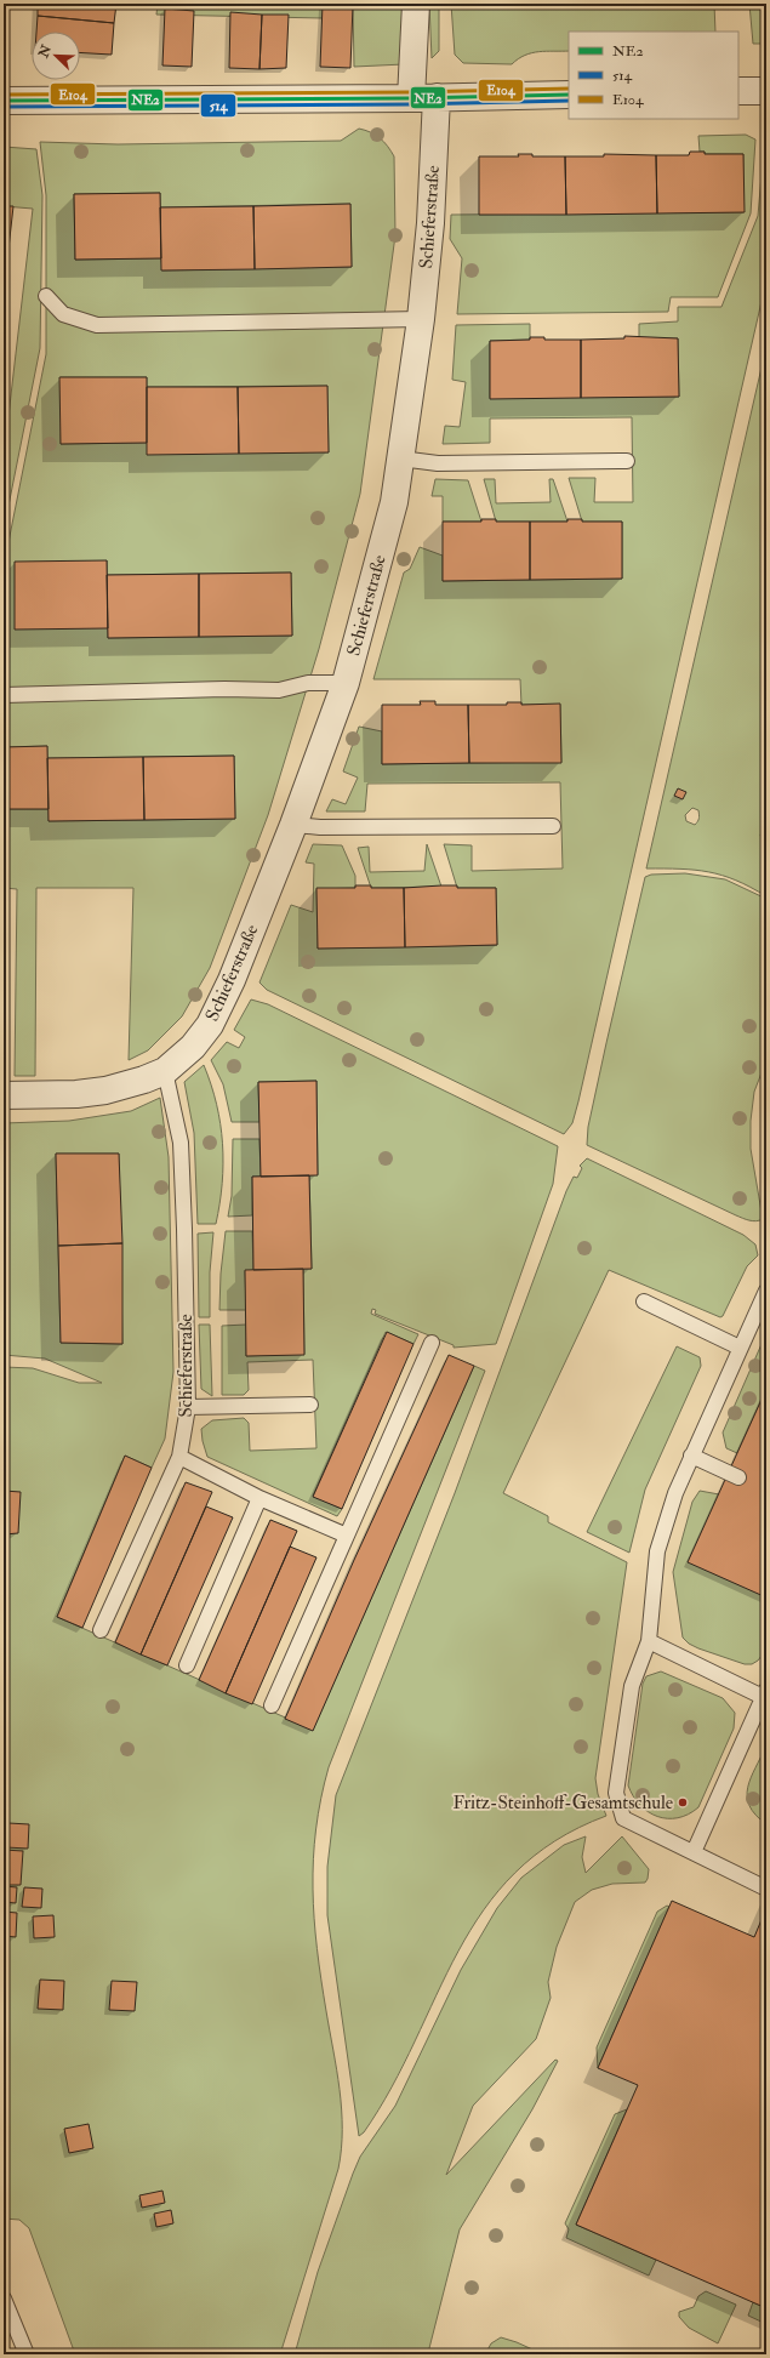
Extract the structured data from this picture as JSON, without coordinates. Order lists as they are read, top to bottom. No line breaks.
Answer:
{"streets":{"street":["Schieferstraße"]},"places":["Fritz-Steinhoff-Gesamtschule"],"lines":["transit line E104","transit line NE2","transit line 514"],"legend":["NE2","514","E104"],"north":"top left"}
